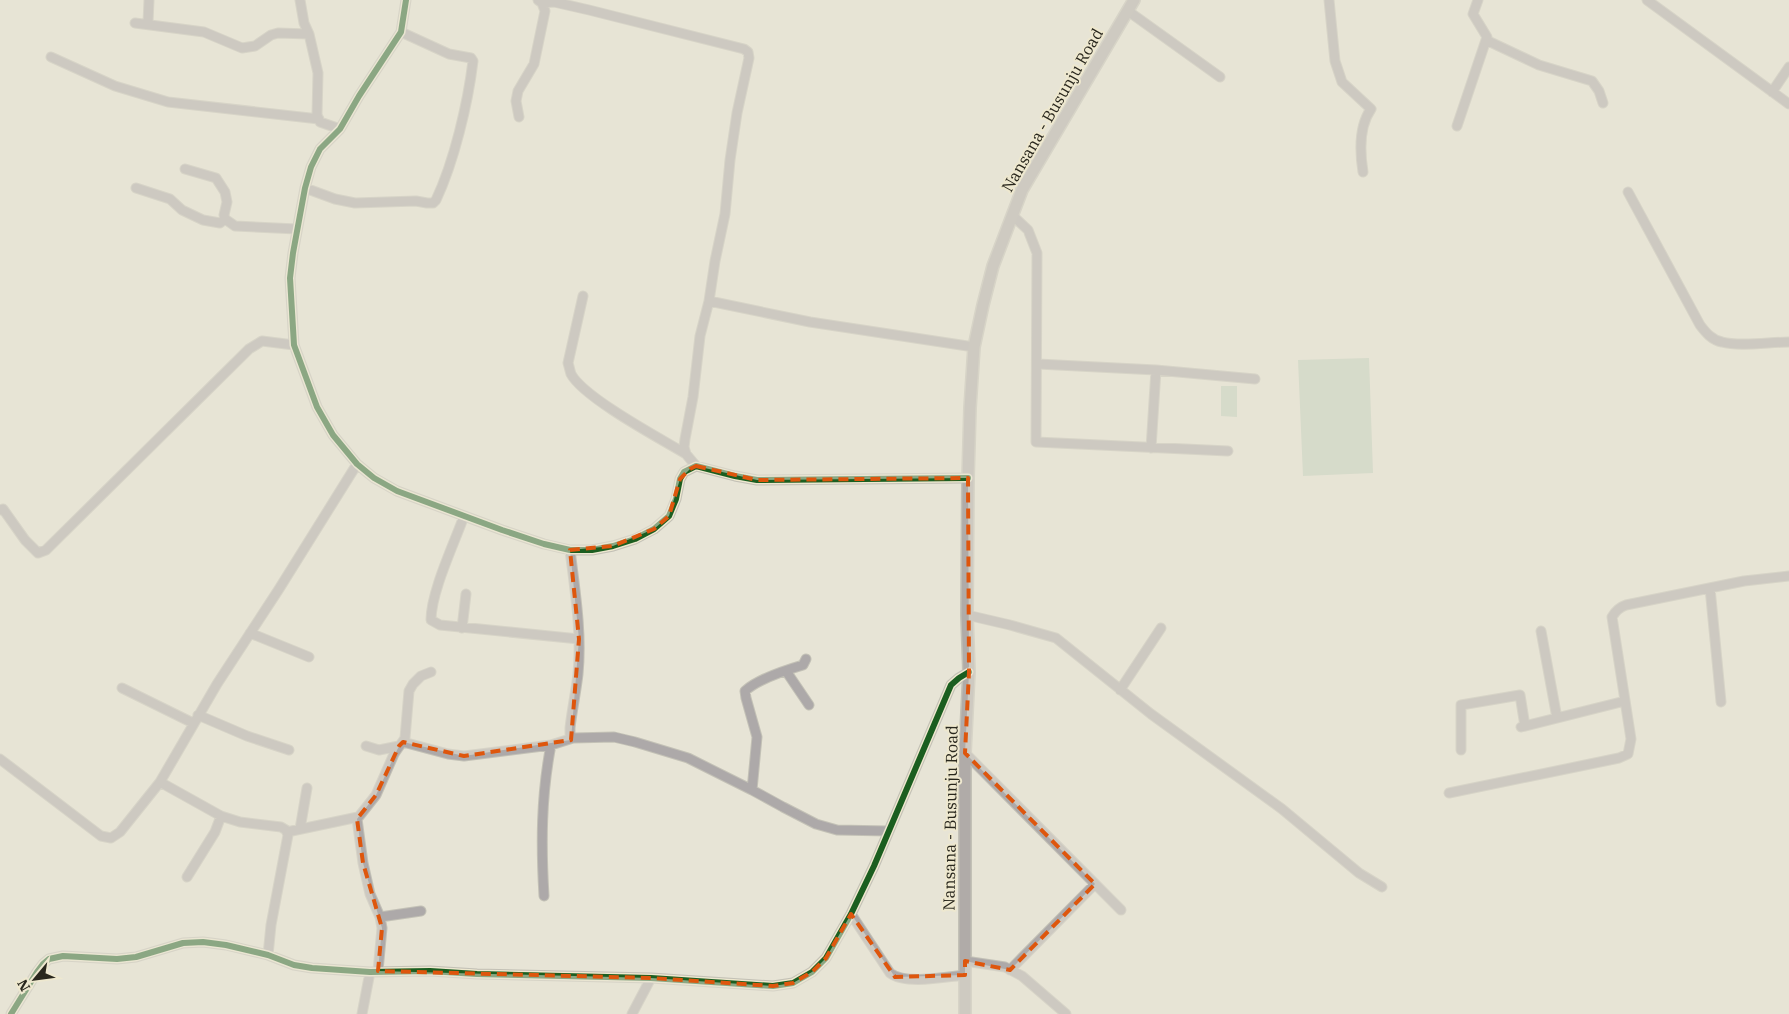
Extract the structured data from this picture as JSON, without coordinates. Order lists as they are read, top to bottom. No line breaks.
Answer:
{"streets":{"main road":["Nansana - Busunju Road"]},"north":"bottom left"}
